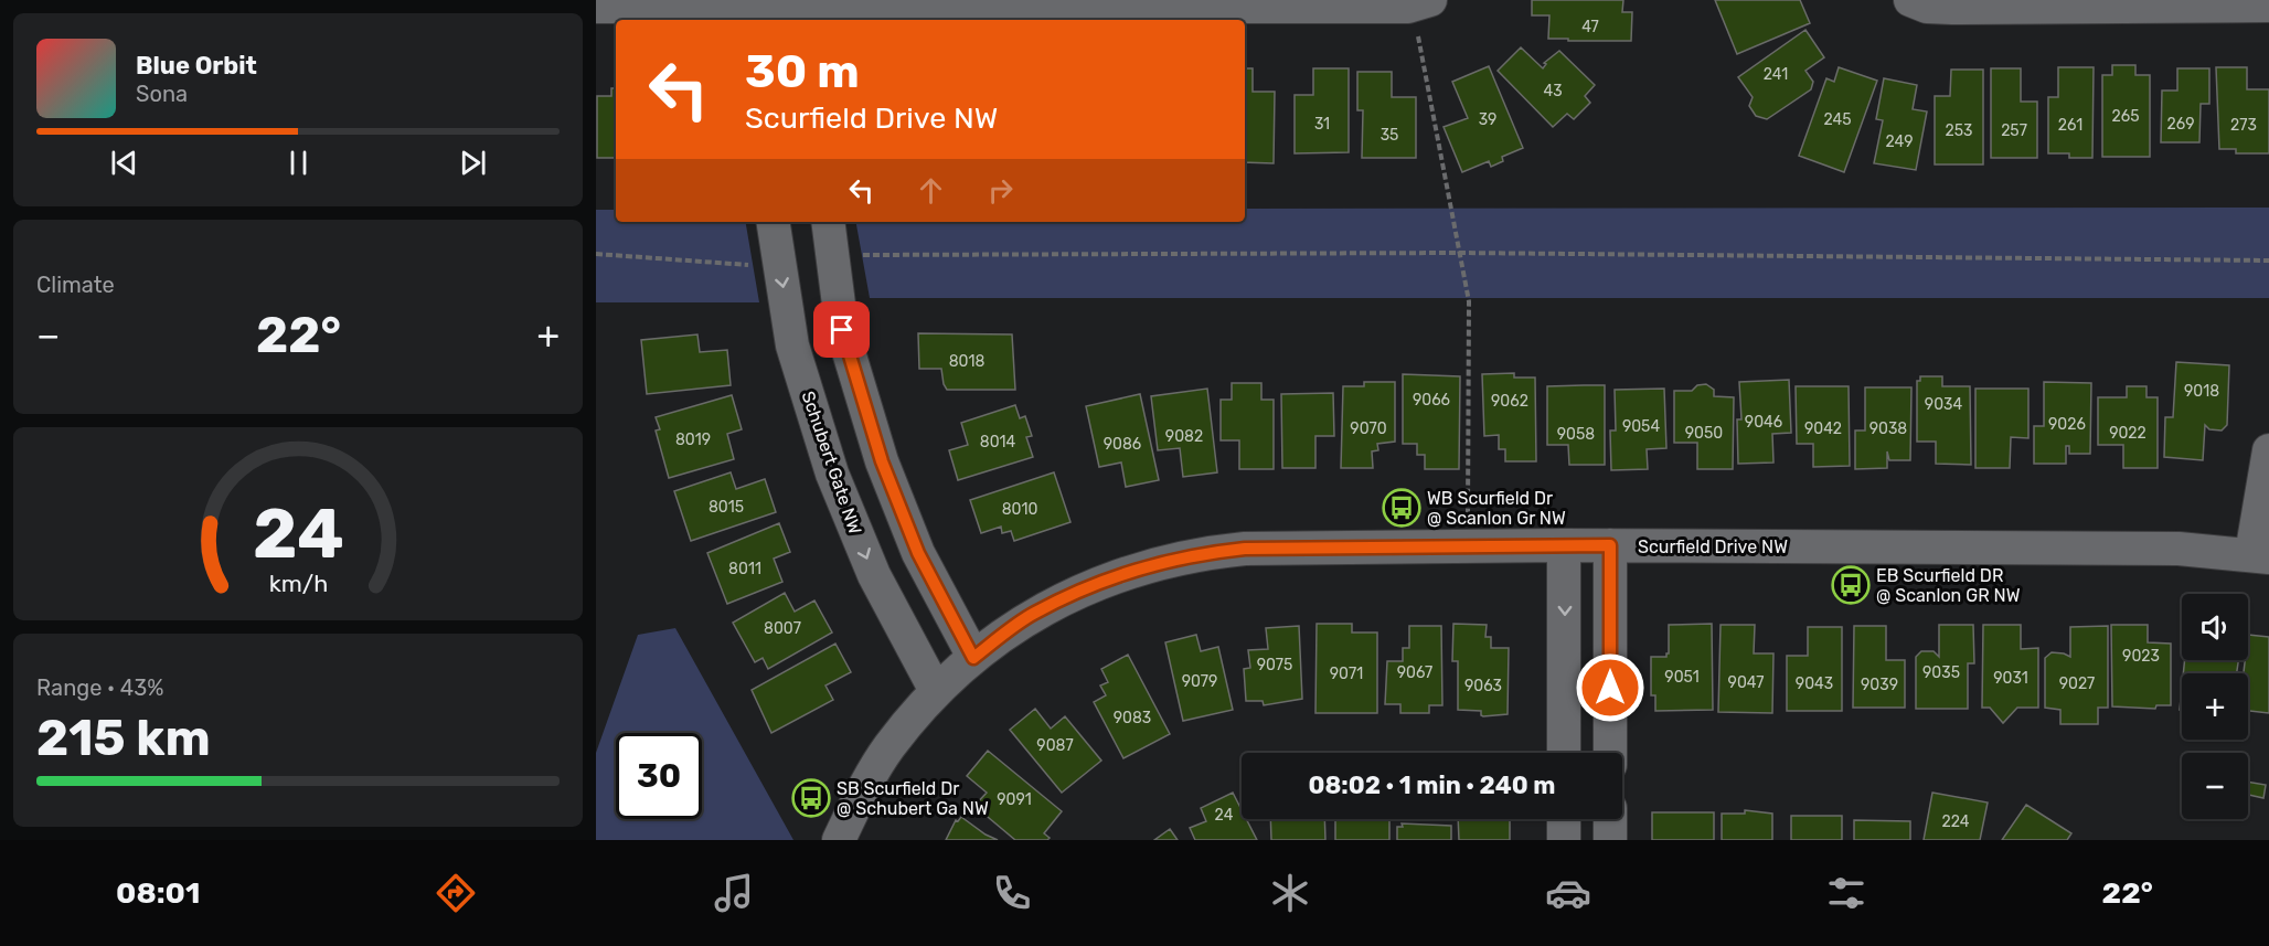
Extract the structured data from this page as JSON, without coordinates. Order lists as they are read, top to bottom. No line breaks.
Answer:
{"streets":{"street":["Schubert Gate NW","Scurfield Drive NW"]},"crossings":[["Schubert Gate NW","Scurfield Drive NW"]],"places":{"bus stop":["WB Scurfield Dr @ Scanlon Gr NW","EB Scurfield DR @ Scanlon GR NW","SB Scurfield Dr @ Schubert Ga NW"]},"house_numbers":["47","241","43","265","39","245","31","269","261","273","253","257","35","249","8018","9018","9066","9062","9034","9046","9026","9054","9070","9042","9038","9050","9022","9058","9082","8019","8014","9086","8015","8010","8011","8007","9023","9075","9067","9035","9071","9051","9031","9079","9047","9043","9027","9039","9063","9083","9087","9091","24","224"],"page":{"turn":["30 m","Scurfield Drive NW"],"song":["Blue Orbit","Sona"],"tile":["Climate",["Range · 43%","215 km"]],"heat":["−","22°","+"],"map_buttons":["+","−"],"limit":"30","trip":"08:02 · 1 min · 240 m","tabs":["08:01","22°"],"gauge":["24","km/h"]}}
